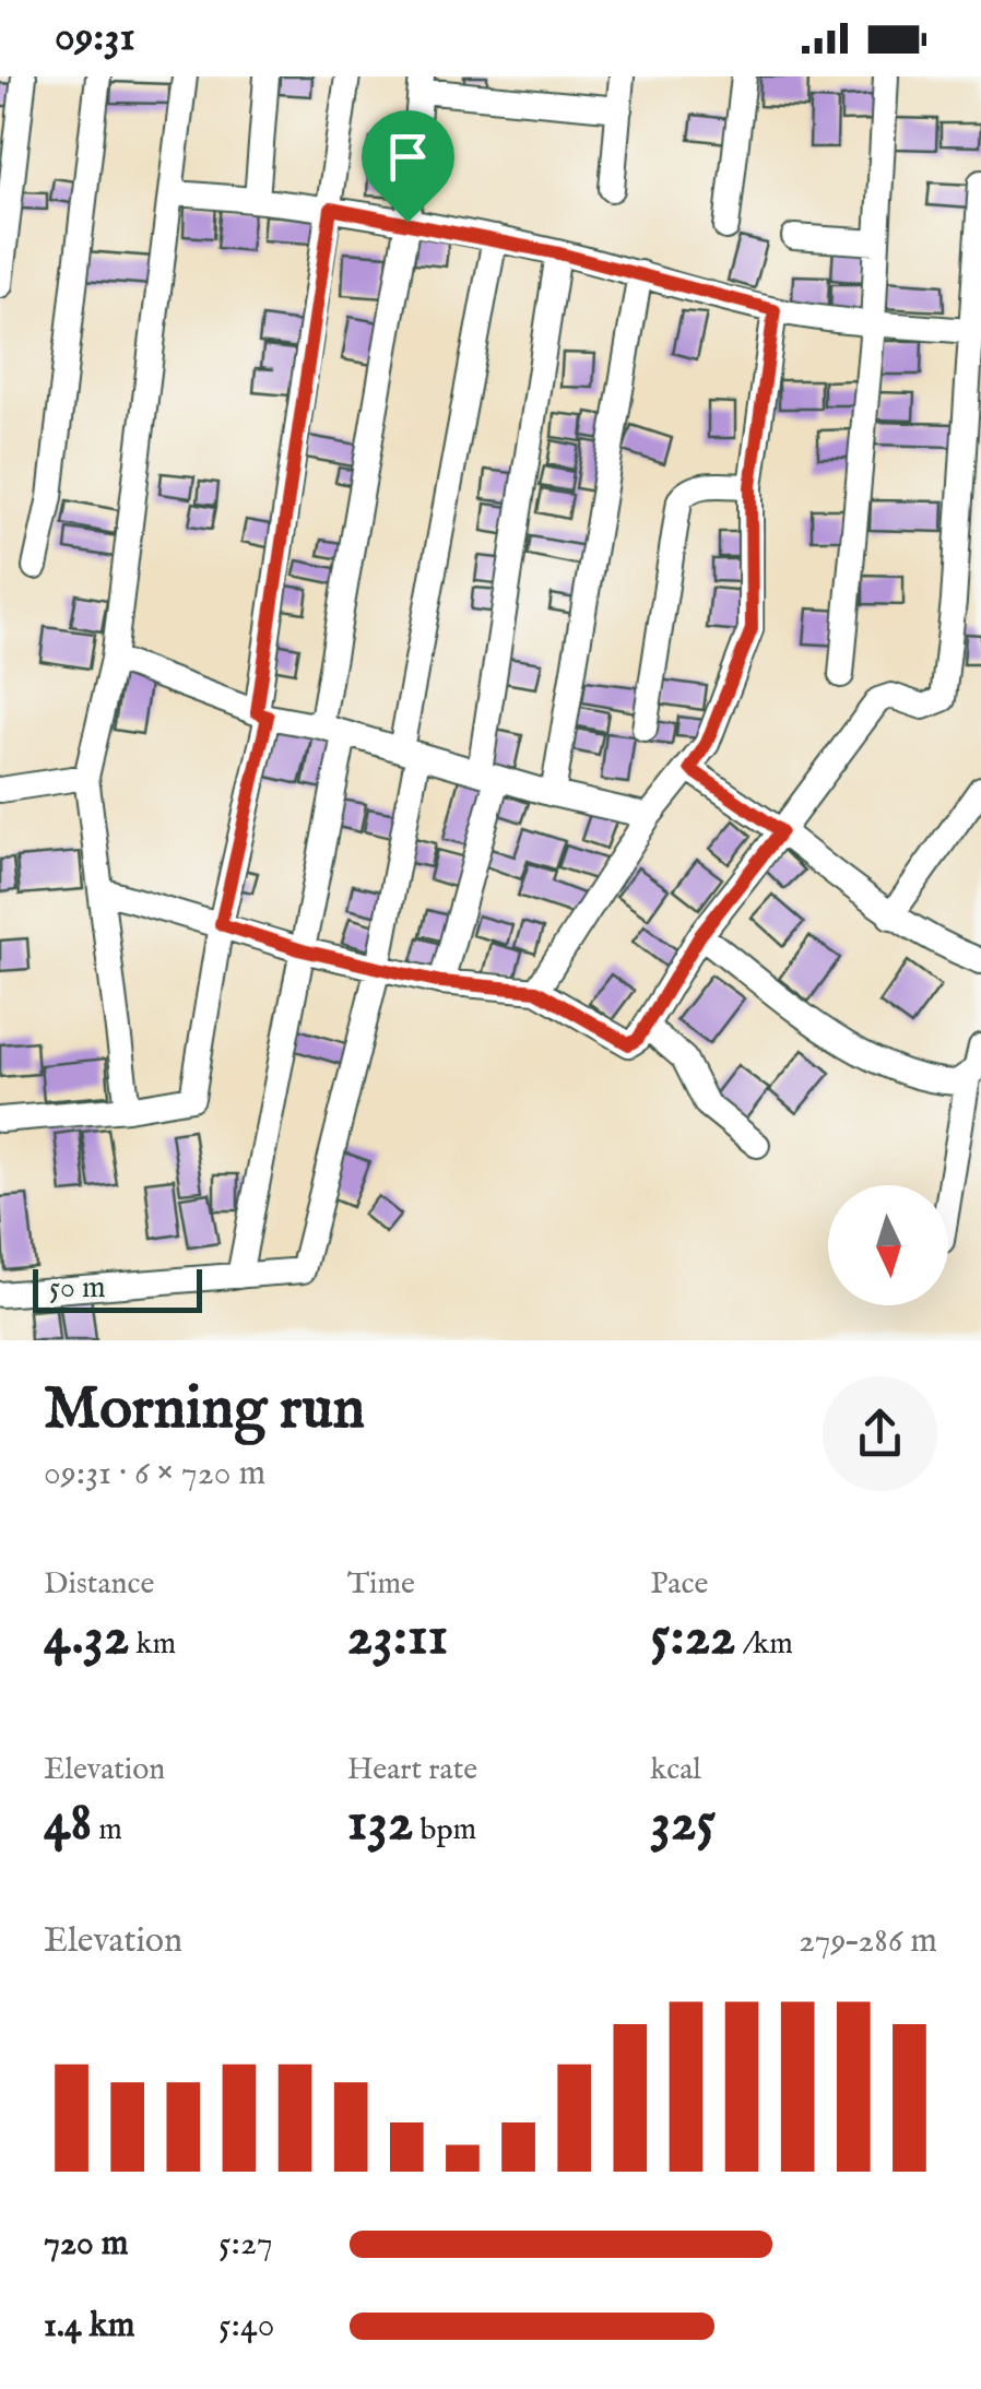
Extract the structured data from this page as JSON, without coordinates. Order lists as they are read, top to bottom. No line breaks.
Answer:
{"scale_bar":"50 m","north":"bottom","page":{"status":"09:31","scale":"50 m","heading":["Morning run","09:31 · 6 × 720 m"],"stats":[["Distance","4.32 km"],["Time","23:11"],["Pace","5:22 /km"],["Elevation","48 m"],["Heart rate","132 bpm"],["kcal","325"]],"chart":["Elevation","279–286 m"],"list":[{"name":"720 m","note":"5:27"},{"name":"1.4 km","note":"5:40"}]}}
